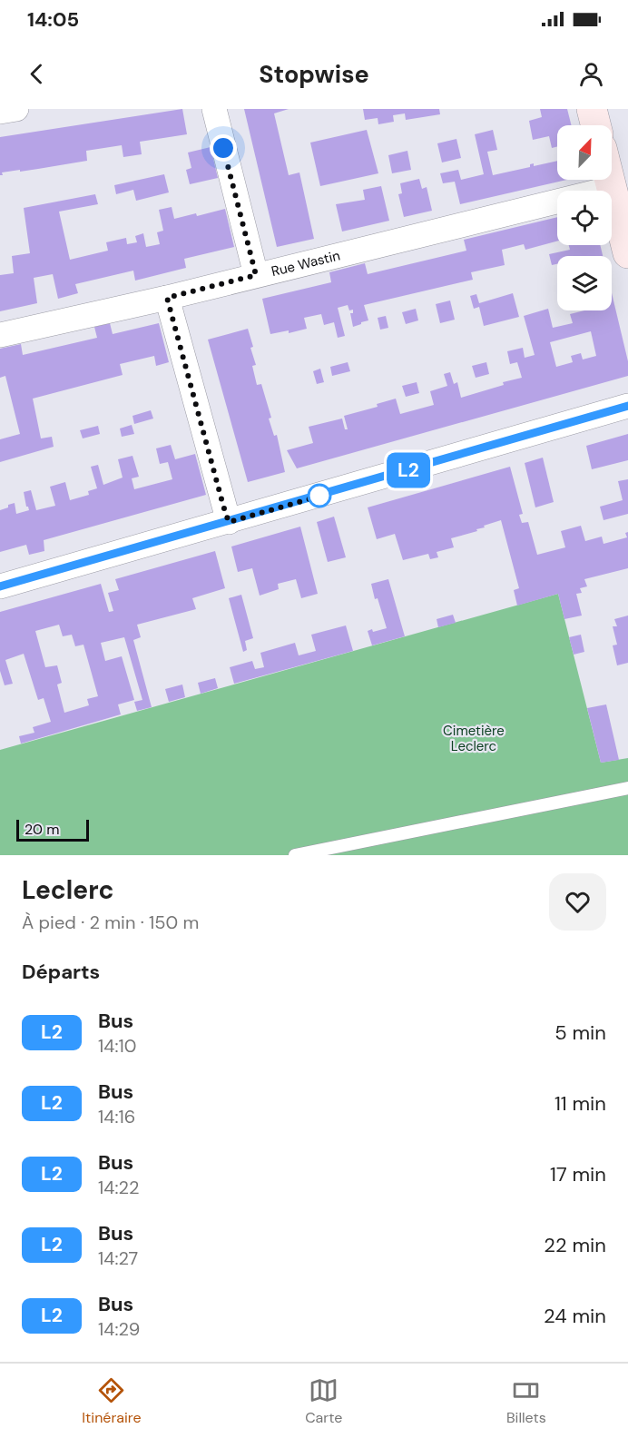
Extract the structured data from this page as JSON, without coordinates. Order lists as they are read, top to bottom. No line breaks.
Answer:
{"streets":{"street":["Rue Wastin"]},"parks":["Cimetière Leclerc"],"lines":["bus line L2"],"scale_bar":"20 m","north":"top right","page":{"status":"14:05","header":"Stopwise","on_map":"L2","scale":"20 m","heading":[["Leclerc","À pied · 2 min · 150 m"],"Départs"],"list":[{"mark":"L2","name":"Bus","note":"14:10","value":"5 min"},{"mark":"L2","name":"Bus","note":"14:16","value":"11 min"},{"mark":"L2","name":"Bus","note":"14:22","value":"17 min"},{"mark":"L2","name":"Bus","note":"14:27","value":"22 min"},{"mark":"L2","name":"Bus","note":"14:29","value":"24 min"}],"tabs":["Itinéraire","Carte","Billets"]}}
